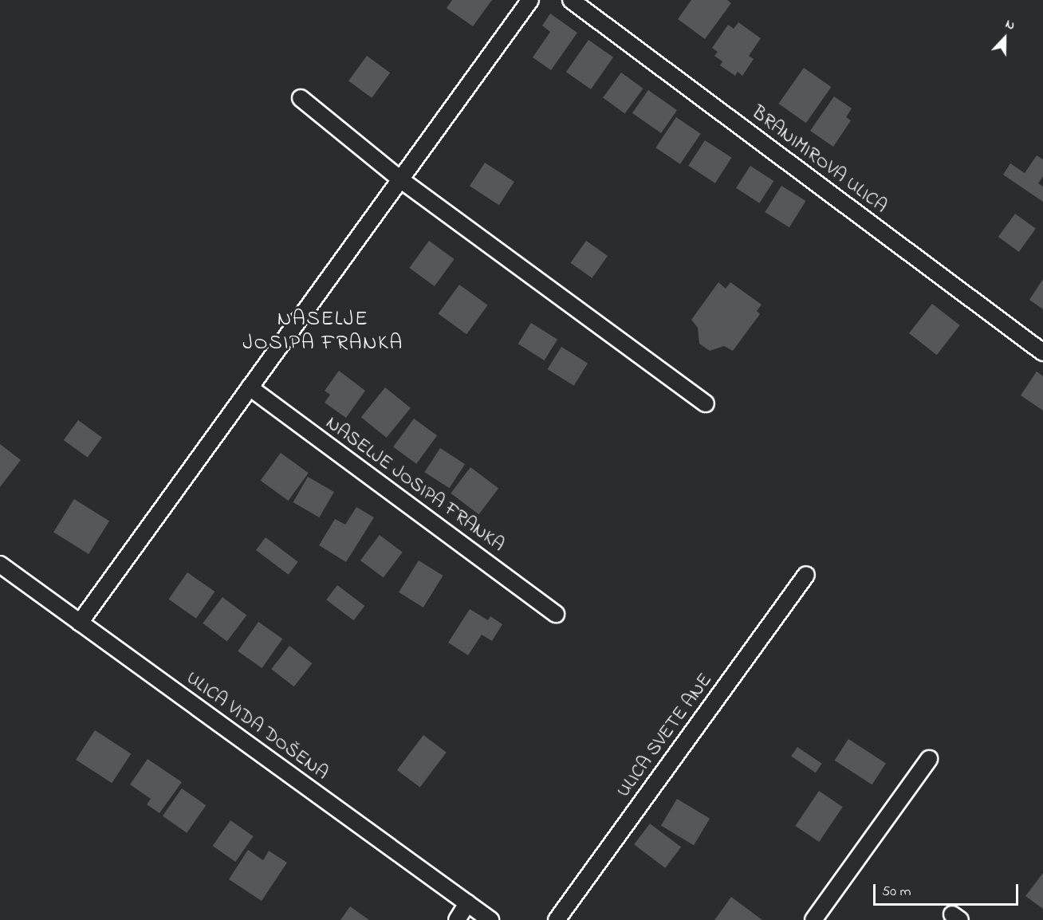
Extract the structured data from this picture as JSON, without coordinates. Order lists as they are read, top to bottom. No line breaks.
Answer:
{"streets":{"street":["BRANIMIROVA ULICA","NASELJE JOSIPA FRANKA","ULICA VIDA DOŠENA","ULICA SVETE ANE"]},"districts":["NASELJE JOSIPA FRANKA"],"scale_bar":"50 m","north":"top"}
